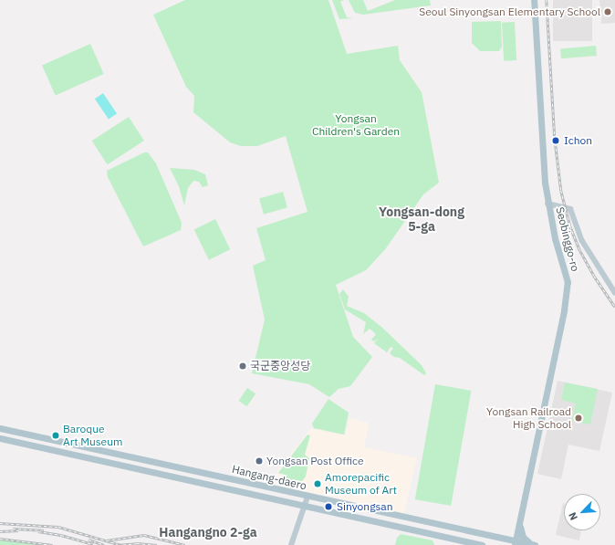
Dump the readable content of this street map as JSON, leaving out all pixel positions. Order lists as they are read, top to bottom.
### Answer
{
  "streets": {
    "main road": ["Seobinggo-ro", "Hangang-daero"]
  },
  "crossings": [
    ["Seobinggo-ro", "Hangang-daero"]
  ],
  "districts": ["Yongsan-dong 5-ga", "Hangangno 2-ga"],
  "parks": ["Yongsan Children's Garden"],
  "places": [
    "Seoul Sinyongsan Elementary School",
    "Ichon",
    "국군중앙성당",
    "Yongsan Railroad High School",
    "Baroque Art Museum",
    "Yongsan Post Office",
    "Amorepacific Museum of Art",
    "Sinyongsan"
  ],
  "north": "bottom left"
}
